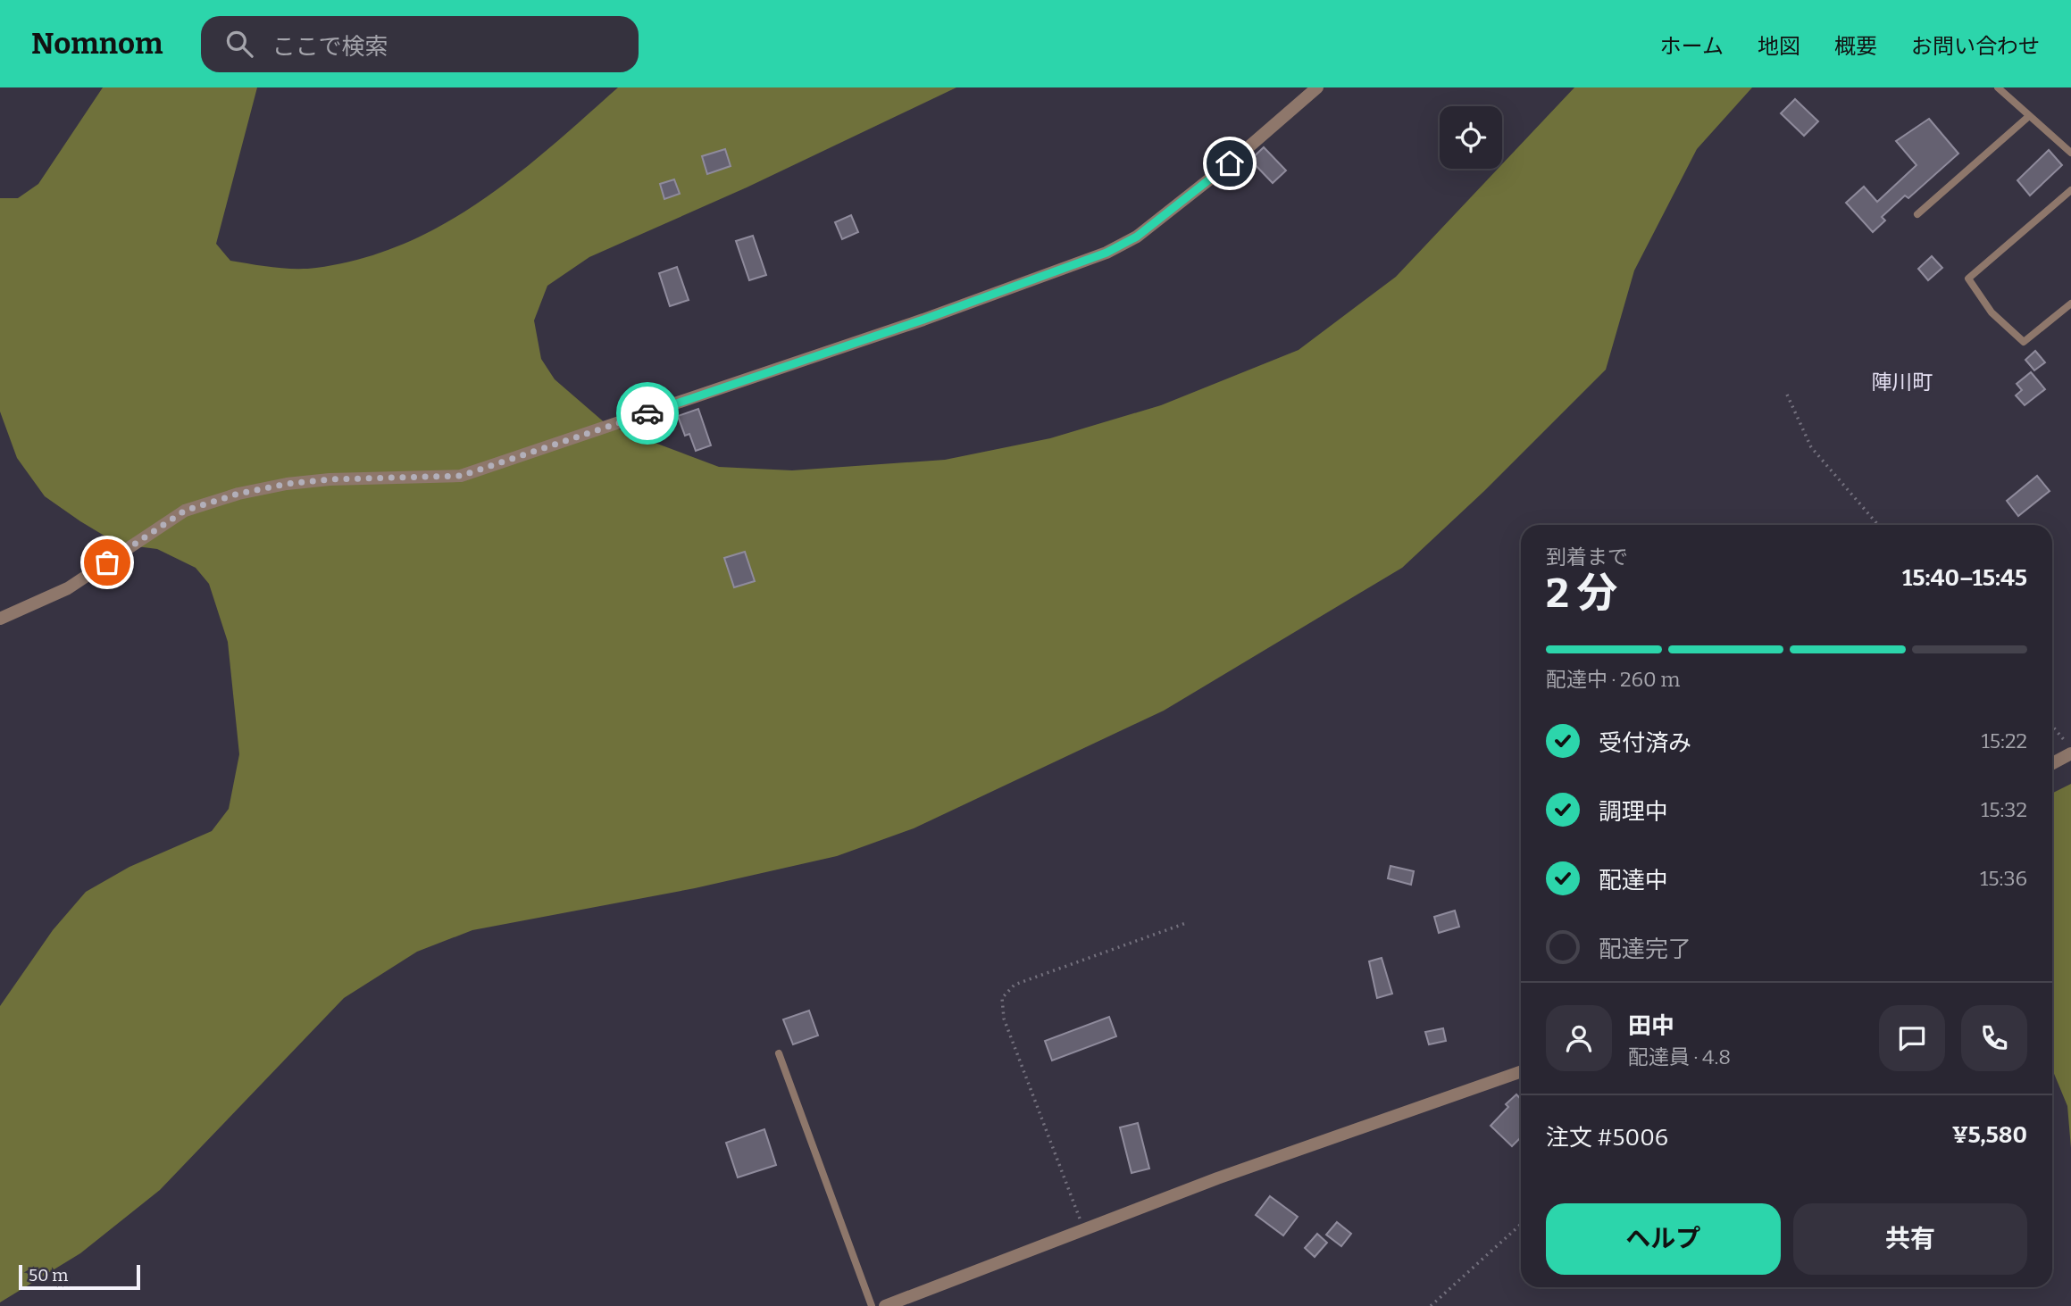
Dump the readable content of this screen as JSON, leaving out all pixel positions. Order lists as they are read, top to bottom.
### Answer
{
  "districts": ["陣川町"],
  "scale_bar": "50 m",
  "page": {
    "header": "Nomnom",
    "search": "ここで検索",
    "nav": [
      "ホーム",
      "地図",
      "概要",
      "お問い合わせ"
    ],
    "heading": ["2 分", "到着まで", "15:40–15:45"],
    "panel": [
      "田中",
      "配達員 · 4.8",
      "注文 #5006",
      "¥5,580"
    ],
    "bar": "配達中 · 260 m",
    "list": [
      ["受付済み", "15:22"],
      ["調理中", "15:32"],
      ["配達中", "15:36"],
      "配達完了"
    ],
    "buttons": ["ヘルプ", "共有"],
    "scale": "50 m"
  }
}
